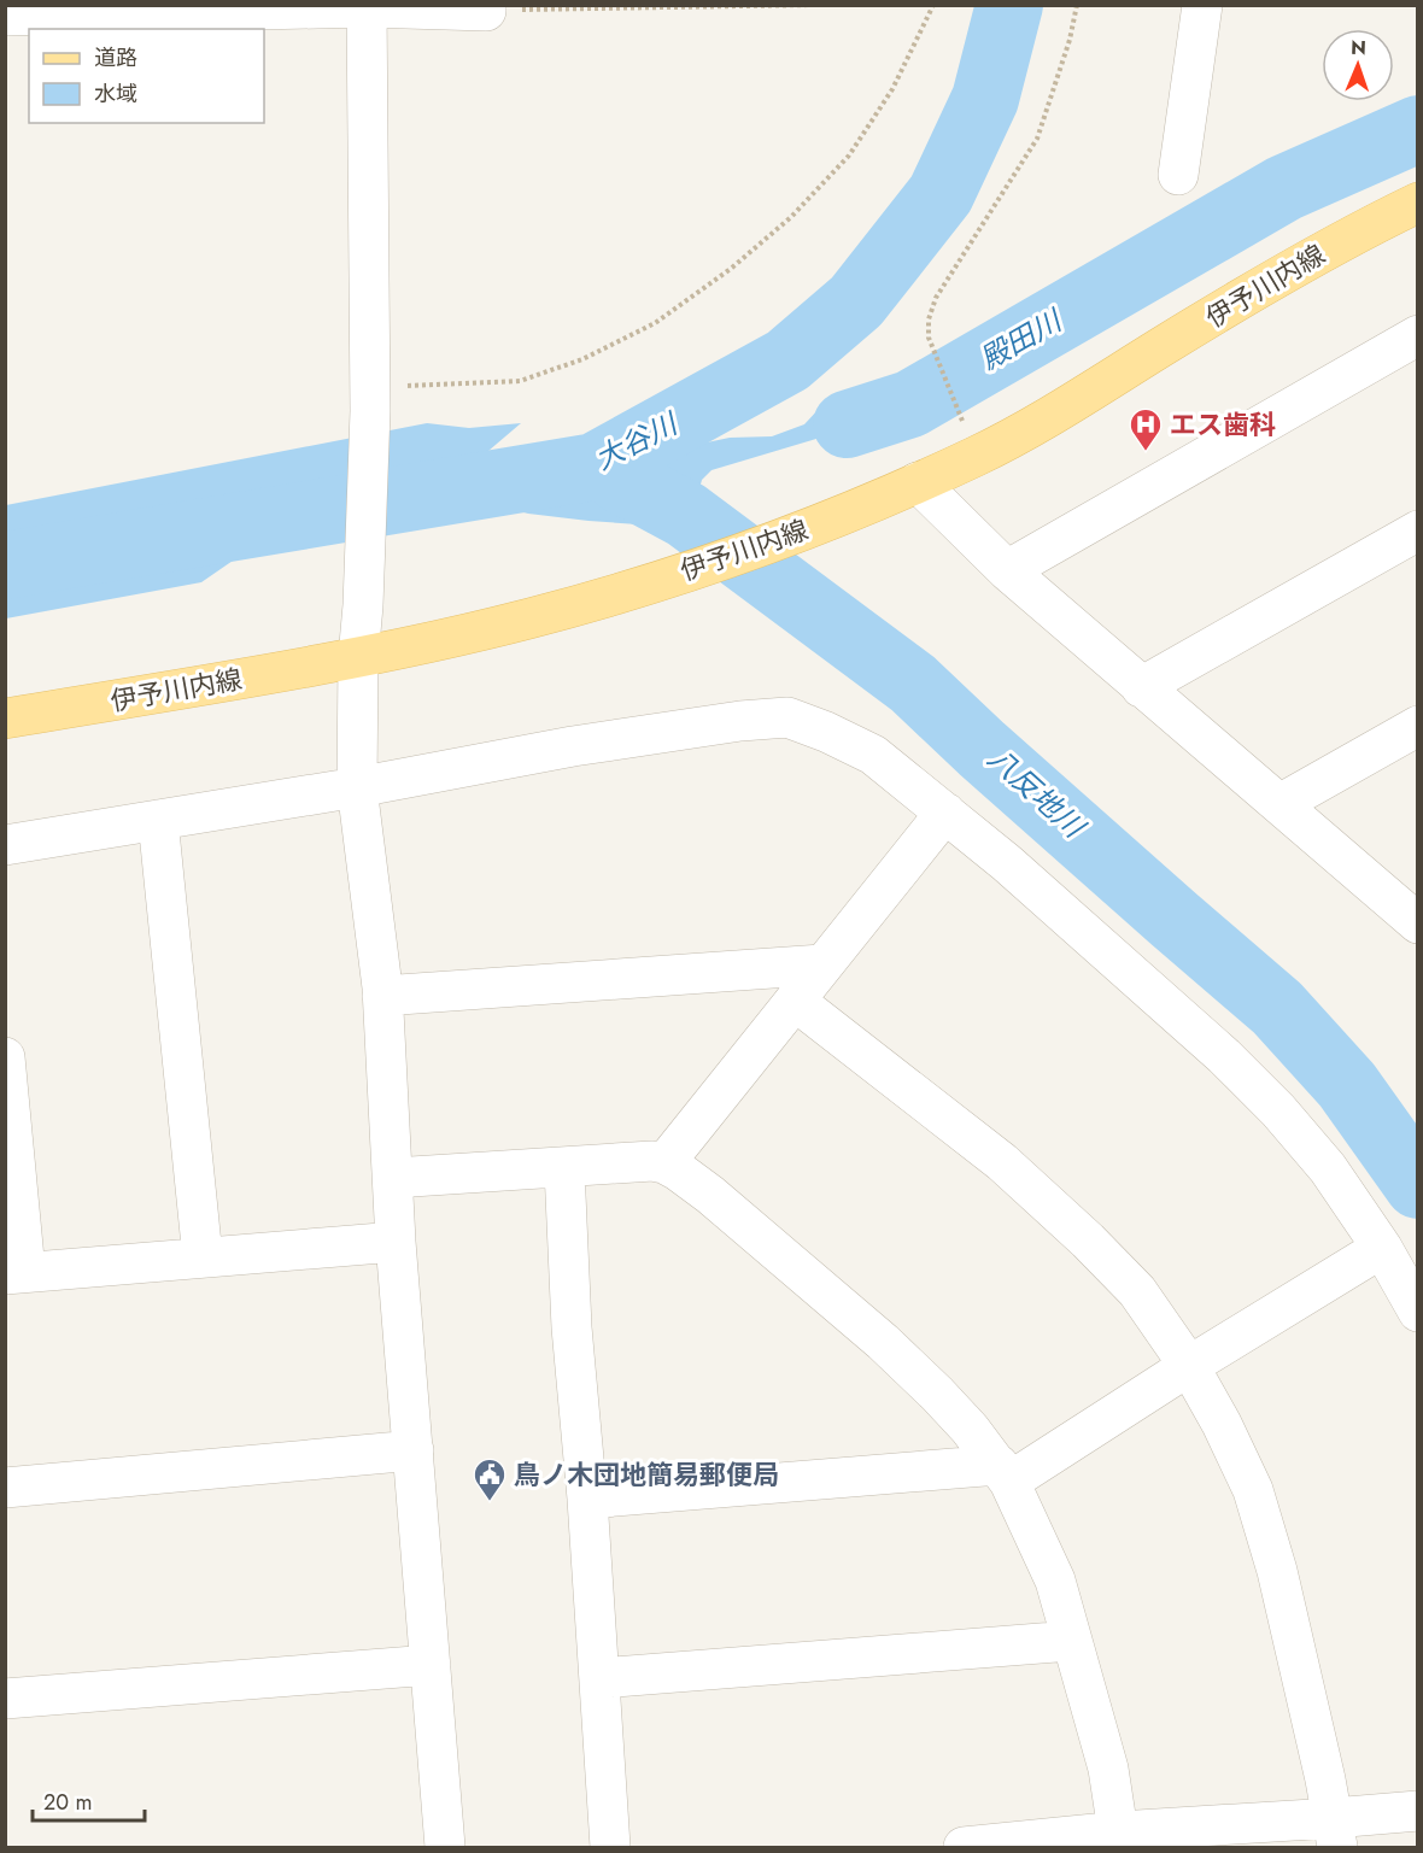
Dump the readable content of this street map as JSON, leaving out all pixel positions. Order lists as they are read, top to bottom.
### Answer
{
  "streets": {
    "main road": ["伊予川内線"]
  },
  "water": ["殿田川", "大谷川", "八反地川"],
  "places": {
    "hospital": ["エス歯科"],
    "public building": ["鳥ノ木団地簡易郵便局"]
  },
  "legend": ["道路", "水域"],
  "scale_bar": "20 m",
  "north": "top"
}
